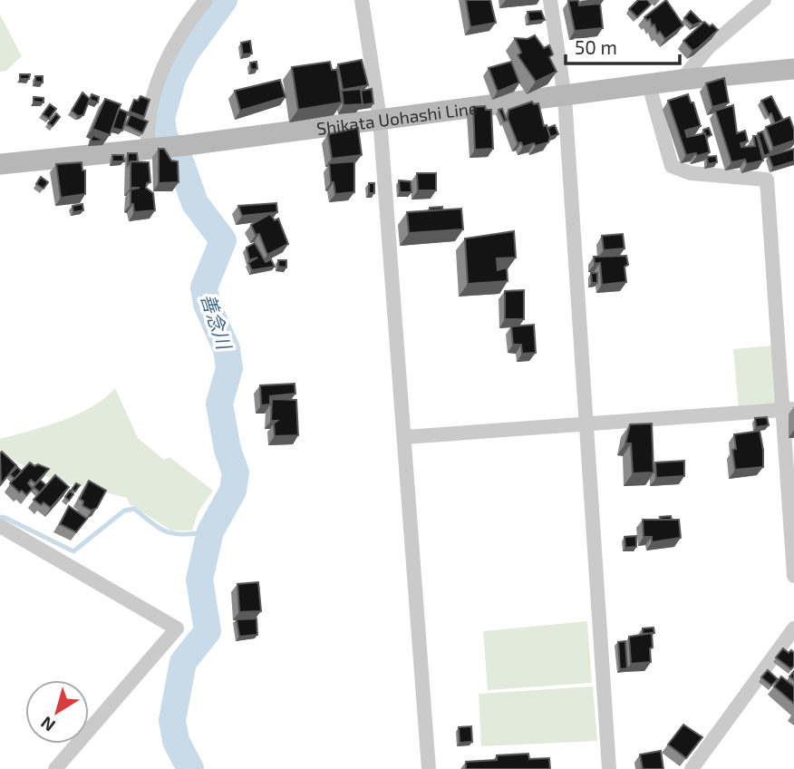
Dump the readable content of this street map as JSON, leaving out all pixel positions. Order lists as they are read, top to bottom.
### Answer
{
  "streets": {
    "main road": ["Shikata Uohashi Line"]
  },
  "water": ["善念川"],
  "scale_bar": "50 m",
  "north": "bottom left"
}
